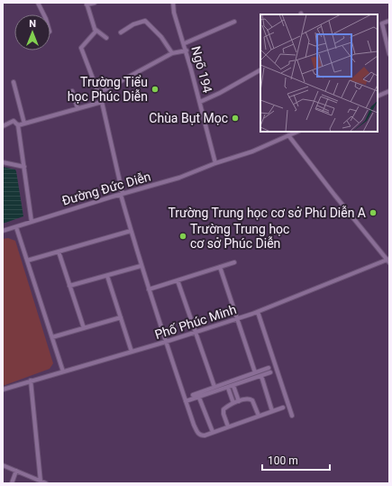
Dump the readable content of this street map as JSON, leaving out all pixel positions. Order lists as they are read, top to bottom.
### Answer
{
  "streets": {
    "street": ["Ngõ 194", "Đường Đức Diễn", "Phố Phúc Minh"]
  },
  "crossings": [
    ["Ngõ 194", "Đường Đức Diễn"]
  ],
  "places": [
    "Trường Tiểu học Phúc Diễn",
    "Chùa Bụt Mọc",
    "Trường Trung học cơ sở Phú Diễn A",
    "Trường Trung học cơ sở Phúc Diễn"
  ],
  "scale_bar": "100 m",
  "north": "top"
}
